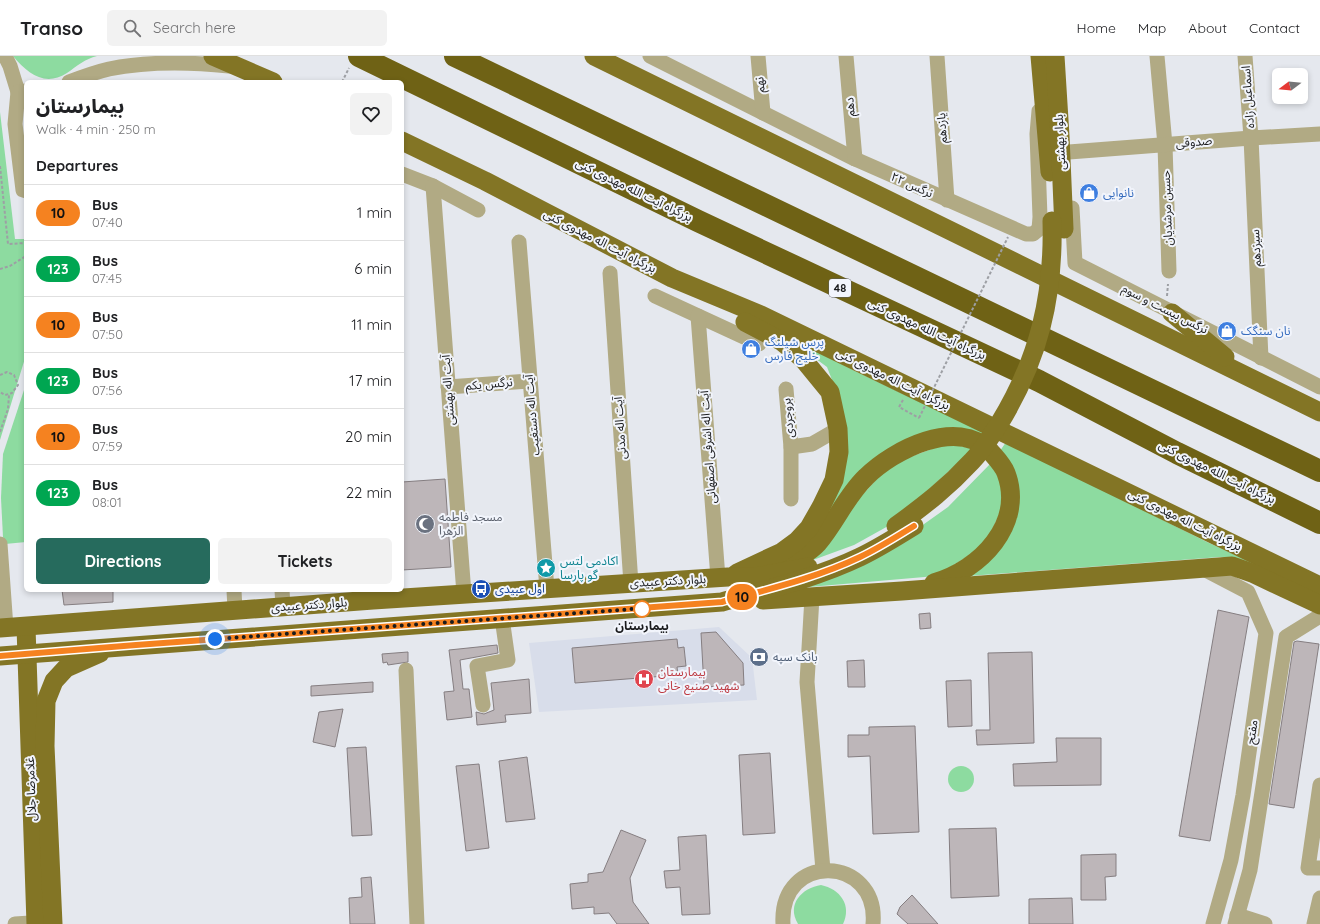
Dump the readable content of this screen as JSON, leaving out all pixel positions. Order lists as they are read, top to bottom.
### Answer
{
  "streets": {
    "highway": ["بزرگراه آیت الله مهدوی کنی", "48"],
    "main road": [
      "بلوار بهشتی",
      "بزرگراه آیت اله مهدوی کنی",
      "بلوار دکتر عبیدی",
      "غلامرضا جلال"
    ],
    "street": [
      "نهم",
      "اسماعیل زاده",
      "دهم",
      "یازدهم",
      "صدوقی",
      "نرگس ۲۲",
      "حسین مرشدیان",
      "سیزدهم",
      "نرگس بیست و سوم",
      "نرگس یکم",
      "آیت اله بهشتی",
      "آیت اله دستغیب",
      "بروجردی",
      "آیت اله مدنی",
      "آیت اله اشرفی اصفهانی",
      "مفتح"
    ]
  },
  "crossings": [
    ["نهم", "نرگس ۲۲"],
    ["اسماعیل زاده", "صدوقی"],
    ["اسماعیل زاده", "سیزدهم"],
    ["دهم", "نرگس ۲۲"],
    ["یازدهم", "نرگس ۲۲"],
    ["بلوار بهشتی", "نرگس ۲۲"],
    ["صدوقی", "حسین مرشدیان"],
    ["صدوقی", "سیزدهم"],
    ["صدوقی", "نرگس بیست و سوم"],
    ["سیزدهم", "نرگس بیست و سوم"],
    ["نرگس یکم", "آیت اله بهشتی"],
    ["نرگس یکم", "آیت اله دستغیب"],
    ["آیت اله بهشتی", "بلوار دکتر عبیدی"],
    ["آیت اله دستغیب", "بلوار دکتر عبیدی"],
    ["آیت اله مدنی", "بلوار دکتر عبیدی"],
    ["آیت اله اشرفی اصفهانی", "بلوار دکتر عبیدی"],
    ["بلوار دکتر عبیدی", "غلامرضا جلال"]
  ],
  "places": {
    "shop": ["نانوایی", "نان سنگک", "پرس شیلنگ خلیج فارس"],
    "mosque": ["مسجد فاطمه الزهرا"],
    "place": ["اکادمی لتس گو پارسا"],
    "bus stop": ["اول عبیدی"],
    "other": ["بیمارستان"],
    "bank": ["بانک سپه"],
    "hospital": ["بیمارستان شهید صنیع خانی"]
  },
  "lines": ["bus line 10"],
  "north": "left",
  "page": {
    "header": "Transo",
    "search": "Search here",
    "nav": [
      "Home",
      "Map",
      "About",
      "Contact"
    ],
    "on_map": "10",
    "heading": [
      ["بیمارستان", "Walk · 4 min · 250 m"],
      "Departures"
    ],
    "list": [
      {
        "mark": "10",
        "name": "Bus",
        "note": "07:40",
        "value": "1 min"
      },
      {
        "mark": "123",
        "name": "Bus",
        "note": "07:45",
        "value": "6 min"
      },
      {
        "mark": "10",
        "name": "Bus",
        "note": "07:50",
        "value": "11 min"
      },
      {
        "mark": "123",
        "name": "Bus",
        "note": "07:56",
        "value": "17 min"
      },
      {
        "mark": "10",
        "name": "Bus",
        "note": "07:59",
        "value": "20 min"
      },
      {
        "mark": "123",
        "name": "Bus",
        "note": "08:01",
        "value": "22 min"
      }
    ],
    "buttons": ["Directions", "Tickets"]
  }
}
